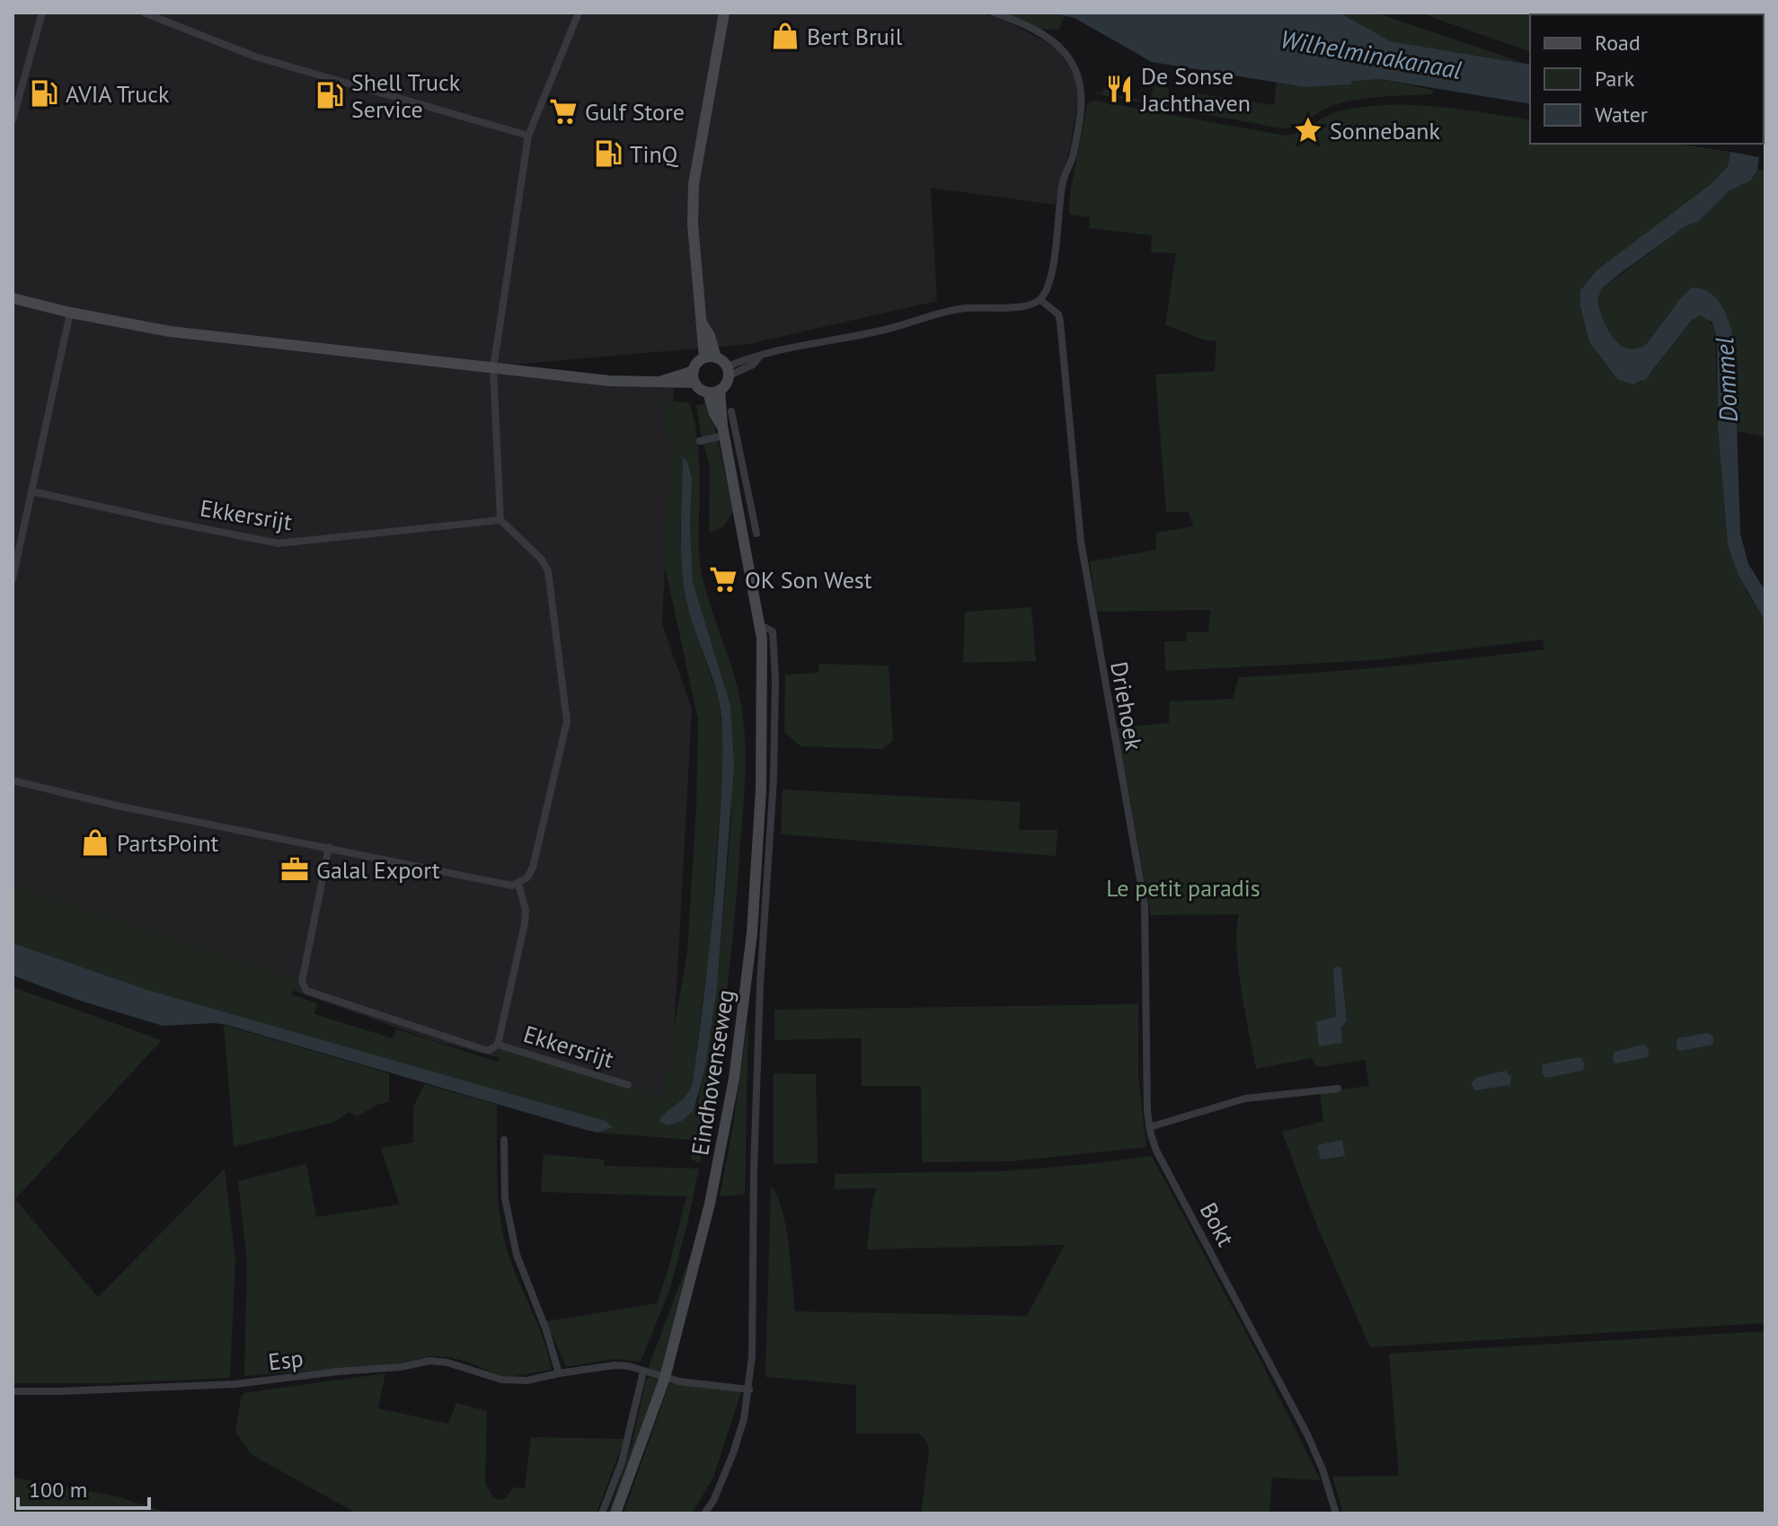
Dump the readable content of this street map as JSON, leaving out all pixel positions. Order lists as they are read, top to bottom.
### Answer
{
  "streets": {
    "main road": ["Eindhovenseweg"],
    "street": [
      "Ekkersrijt",
      "Driehoek",
      "Bokt",
      "Esp"
    ]
  },
  "crossings": [
    ["Driehoek", "Bokt"],
    ["Eindhovenseweg", "Esp"]
  ],
  "water": ["Wilhelminakanaal", "Dommel"],
  "parks": ["Le petit paradis"],
  "places": {
    "shop": ["Bert Bruil", "PartsPoint"],
    "restaurant": ["De Sonse Jachthaven"],
    "fuel station": ["AVIA Truck", "Shell Truck Service", "TinQ"],
    "supermarket": ["Gulf Store", "OK Son West"],
    "place": ["Sonnebank"],
    "office": ["Galal Export"]
  },
  "legend": ["Road", "Park", "Water"],
  "scale_bar": "100 m"
}
